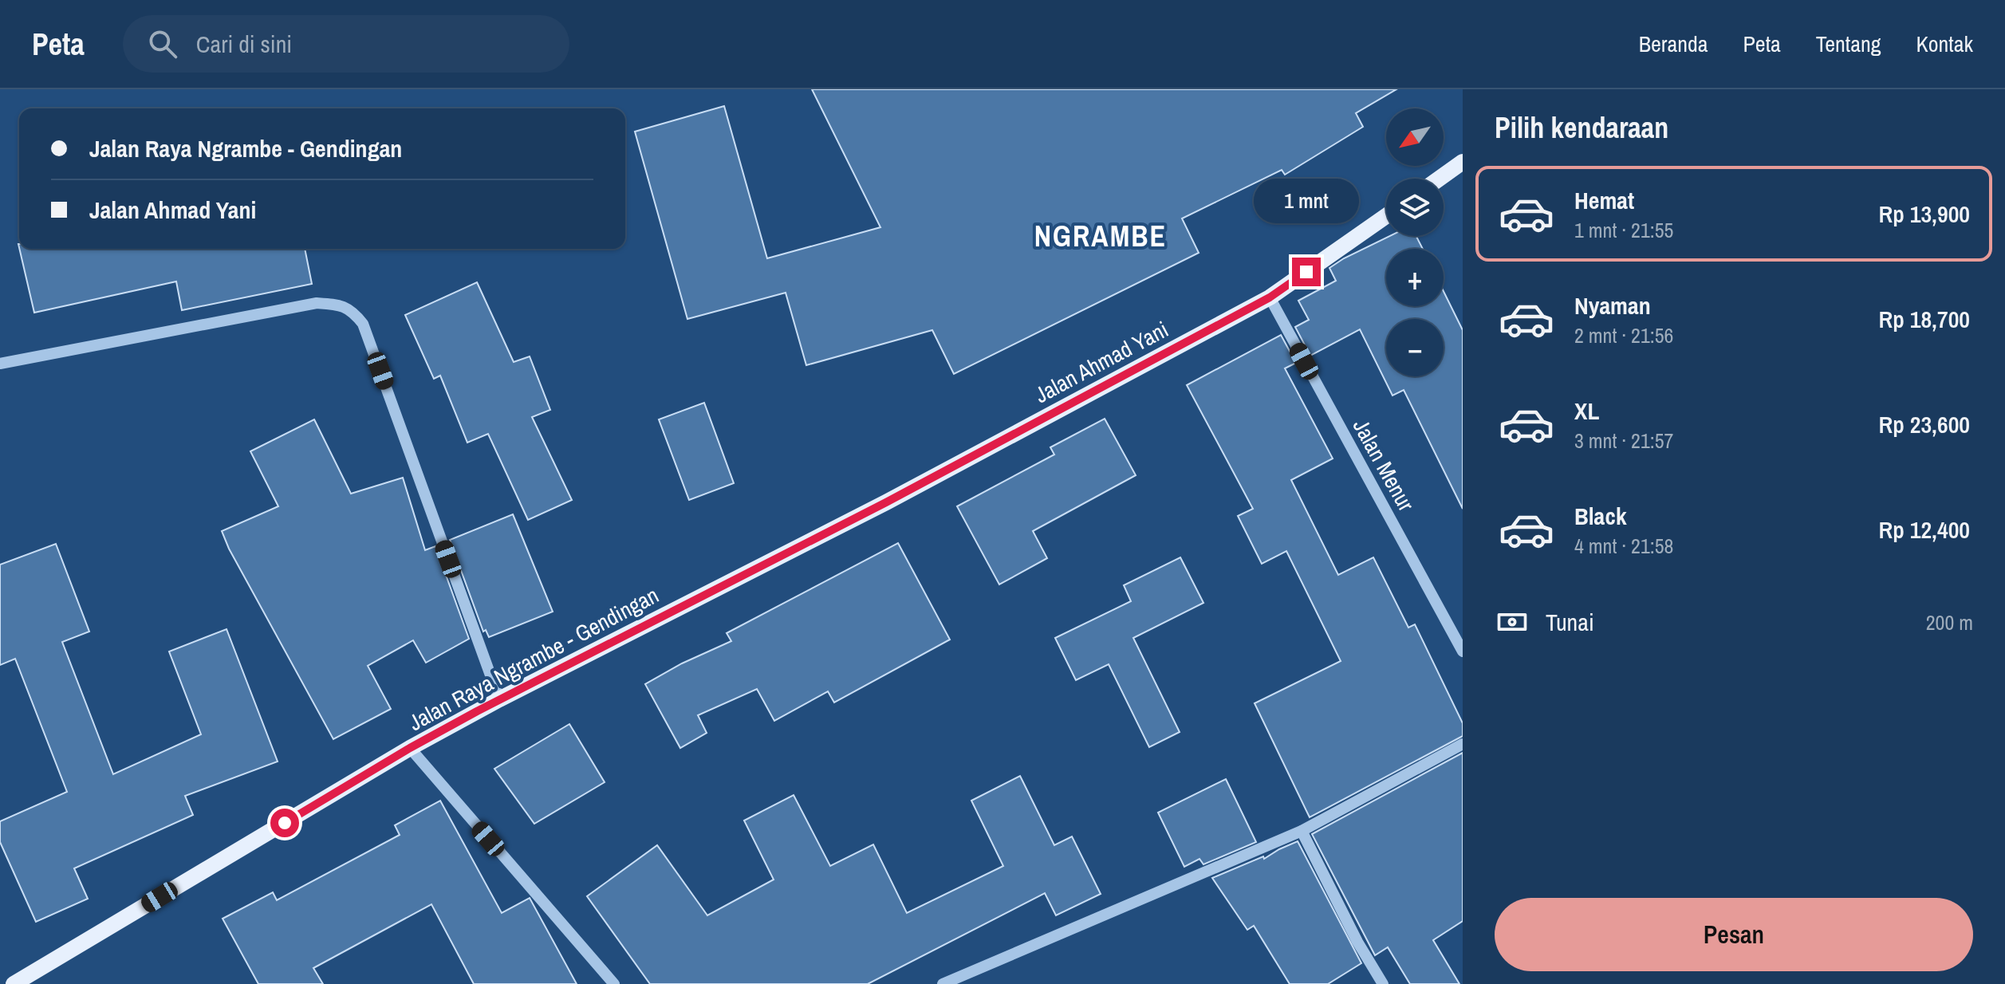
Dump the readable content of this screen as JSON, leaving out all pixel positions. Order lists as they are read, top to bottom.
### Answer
{
  "streets": {
    "main road": ["Jalan Ahmad Yani", "Jalan Raya Ngrambe - Gendingan"],
    "street": ["Jalan Menur"]
  },
  "crossings": [
    ["Jalan Ahmad Yani", "Jalan Menur"],
    ["Jalan Ahmad Yani", "Jalan Raya Ngrambe - Gendingan"]
  ],
  "districts": ["NGRAMBE"],
  "north": "bottom left",
  "page": {
    "header": "Peta",
    "search": "Cari di sini",
    "nav": [
      "Beranda",
      "Peta",
      "Tentang",
      "Kontak"
    ],
    "heading": "Pilih kendaraan",
    "map_buttons": ["+", "−"],
    "banner": ["Jalan Raya Ngrambe - Gendingan", "Jalan Ahmad Yani"],
    "list": [
      {
        "name": "Hemat",
        "note": "1 mnt · 21:55",
        "value": "Rp 13,900"
      },
      {
        "name": "Nyaman",
        "note": "2 mnt · 21:56",
        "value": "Rp 18,700"
      },
      {
        "name": "XL",
        "note": "3 mnt · 21:57",
        "value": "Rp 23,600"
      },
      {
        "name": "Black",
        "note": "4 mnt · 21:58",
        "value": "Rp 12,400"
      }
    ],
    "bubble": "1 mnt",
    "pay": ["Tunai", "200 m"],
    "buttons": "Pesan"
  }
}
